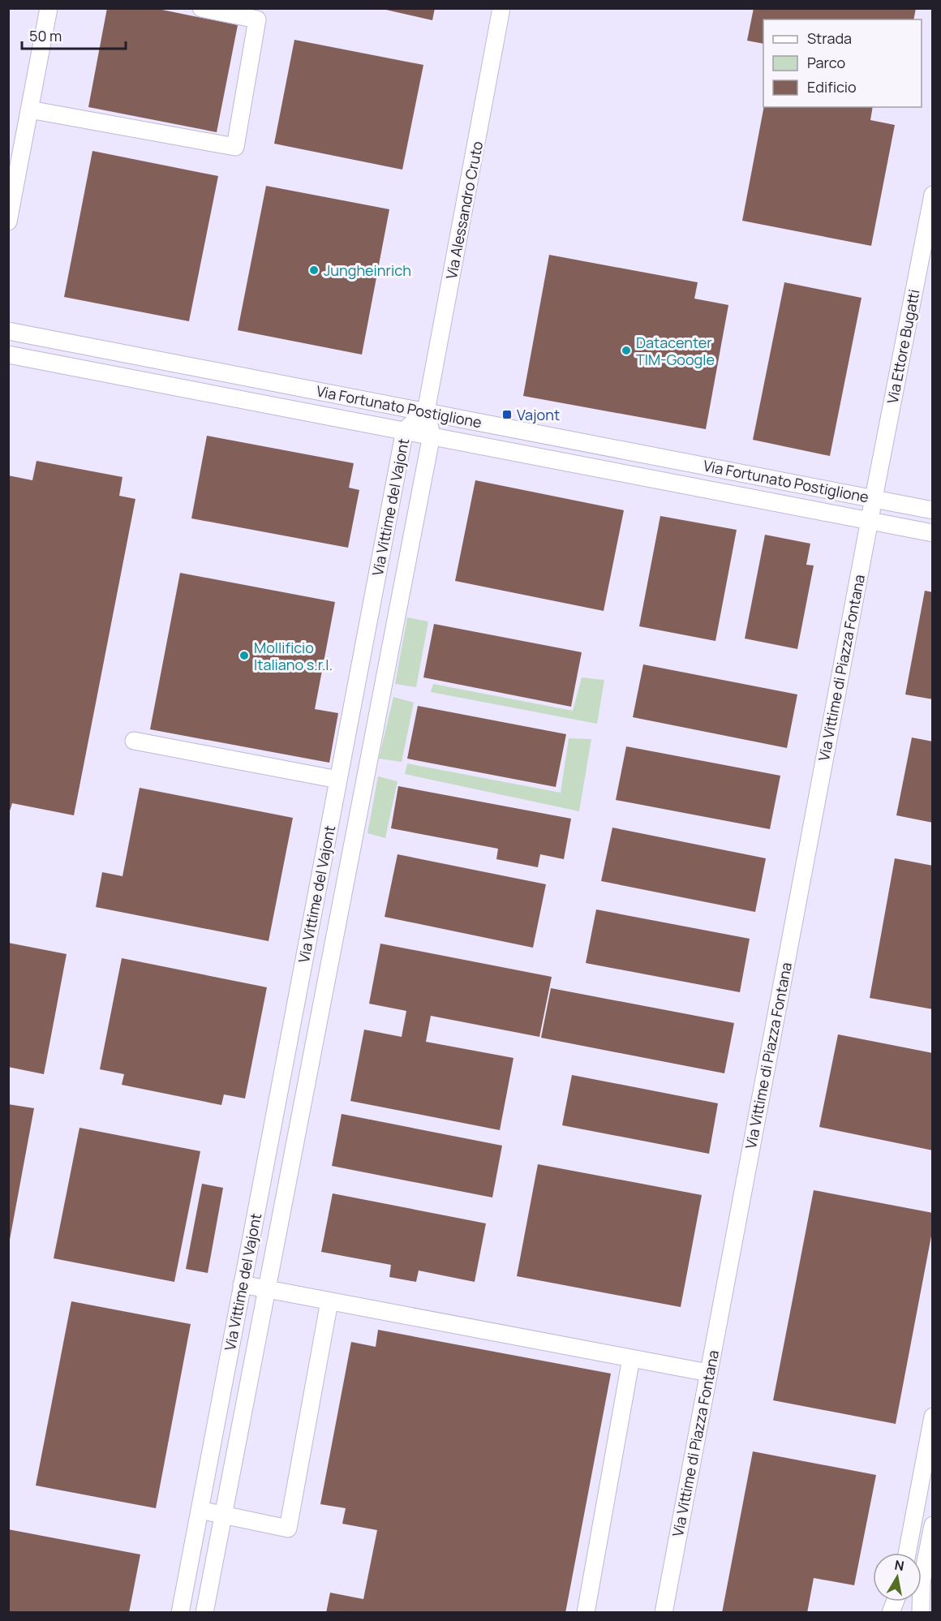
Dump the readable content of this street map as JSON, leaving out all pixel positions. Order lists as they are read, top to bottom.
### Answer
{
  "streets": {
    "street": [
      "Via Alessandro Cruto",
      "Via Ettore Bugatti",
      "Via Fortunato Postiglione",
      "Via Vittime del Vajont",
      "Via Vittime di Piazza Fontana"
    ]
  },
  "crossings": [
    ["Via Alessandro Cruto", "Via Fortunato Postiglione"],
    ["Via Alessandro Cruto", "Via Vittime del Vajont"],
    ["Via Ettore Bugatti", "Via Fortunato Postiglione"],
    ["Via Ettore Bugatti", "Via Vittime di Piazza Fontana"],
    ["Via Fortunato Postiglione", "Via Vittime del Vajont"],
    ["Via Fortunato Postiglione", "Via Vittime di Piazza Fontana"]
  ],
  "places": {
    "other": ["Jungheinrich", "Datacenter TIM-Google", "Mollificio Italiano s.r.l."],
    "transit": ["Vajont"]
  },
  "legend": ["Strada", "Parco", "Edificio"],
  "scale_bar": "50 m",
  "north": "top"
}
